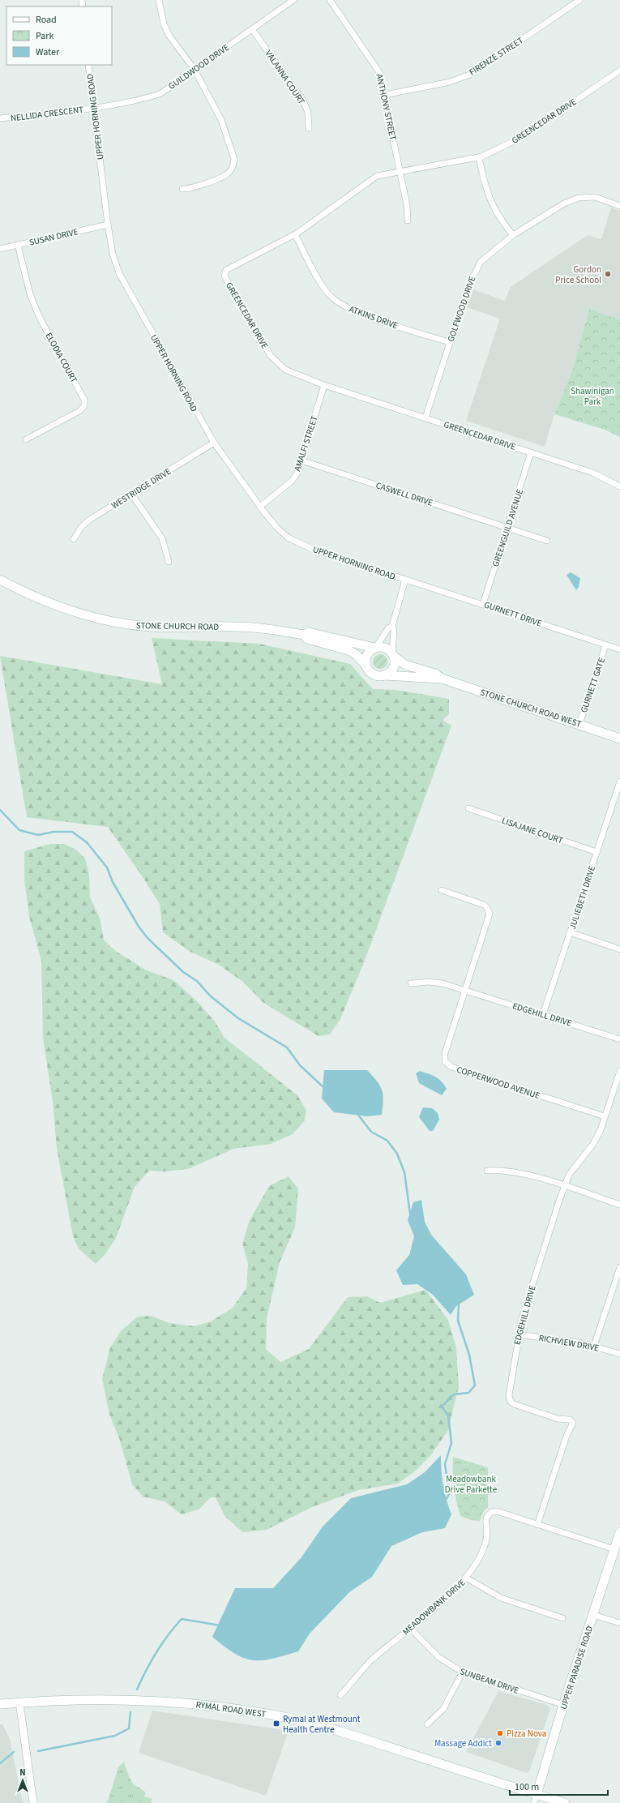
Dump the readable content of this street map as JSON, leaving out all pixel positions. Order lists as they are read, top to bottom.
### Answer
{
  "streets": {
    "main road": [
      "STONE CHURCH ROAD",
      "STONE CHURCH ROAD WEST",
      "UPPER PARADISE ROAD",
      "RYMAL ROAD WEST"
    ],
    "street": [
      "FIRENZE STREET",
      "GUILDWOOD DRIVE",
      "VALANNA COURT",
      "ANTHONY STREET",
      "NELLIDA CRESCENT",
      "UPPER HORNING ROAD",
      "GREENCEDAR DRIVE",
      "SUSAN DRIVE",
      "GOLFWOOD DRIVE",
      "ATKINS DRIVE",
      "ELODIA COURT",
      "AMALFI STREET",
      "WESTRIDGE DRIVE",
      "CASWELL DRIVE",
      "GREENGUILD AVENUE",
      "GURNETT DRIVE",
      "GURNETT GATE",
      "LISAJANE COURT",
      "JULIEBETH DRIVE",
      "EDGEHILL DRIVE",
      "COPPERWOOD AVENUE",
      "RICHVIEW DRIVE",
      "MEADOWBANK DRIVE",
      "SUNBEAM DRIVE"
    ]
  },
  "crossings": [
    ["FIRENZE STREET", "ANTHONY STREET"],
    ["GUILDWOOD DRIVE", "VALANNA COURT"],
    ["GUILDWOOD DRIVE", "NELLIDA CRESCENT"],
    ["GUILDWOOD DRIVE", "UPPER HORNING ROAD"],
    ["ANTHONY STREET", "GREENCEDAR DRIVE"],
    ["NELLIDA CRESCENT", "UPPER HORNING ROAD"],
    ["UPPER HORNING ROAD", "SUSAN DRIVE"],
    ["UPPER HORNING ROAD", "AMALFI STREET"],
    ["UPPER HORNING ROAD", "WESTRIDGE DRIVE"],
    ["UPPER HORNING ROAD", "GURNETT DRIVE"],
    ["GREENCEDAR DRIVE", "GOLFWOOD DRIVE"],
    ["GREENCEDAR DRIVE", "ATKINS DRIVE"],
    ["GREENCEDAR DRIVE", "AMALFI STREET"],
    ["GREENCEDAR DRIVE", "GREENGUILD AVENUE"],
    ["SUSAN DRIVE", "ELODIA COURT"],
    ["GOLFWOOD DRIVE", "ATKINS DRIVE"],
    ["AMALFI STREET", "CASWELL DRIVE"],
    ["CASWELL DRIVE", "GREENGUILD AVENUE"],
    ["GREENGUILD AVENUE", "GURNETT DRIVE"],
    ["GURNETT DRIVE", "GURNETT GATE"],
    ["GURNETT GATE", "STONE CHURCH ROAD WEST"],
    ["LISAJANE COURT", "JULIEBETH DRIVE"],
    ["JULIEBETH DRIVE", "EDGEHILL DRIVE"],
    ["EDGEHILL DRIVE", "COPPERWOOD AVENUE"],
    ["EDGEHILL DRIVE", "RICHVIEW DRIVE"],
    ["EDGEHILL DRIVE", "MEADOWBANK DRIVE"],
    ["MEADOWBANK DRIVE", "UPPER PARADISE ROAD"],
    ["MEADOWBANK DRIVE", "SUNBEAM DRIVE"],
    ["UPPER PARADISE ROAD", "SUNBEAM DRIVE"],
    ["UPPER PARADISE ROAD", "RYMAL ROAD WEST"]
  ],
  "parks": ["Shawinigan Park", "Meadowbank Drive Parkette"],
  "places": {
    "other": ["Gordon Price School", "Pizza Nova", "Massage Addict"],
    "transit": ["Rymal at Westmount Health Centre"]
  },
  "legend": ["Road", "Park", "Water"],
  "scale_bar": "100 m",
  "north": "top"
}
